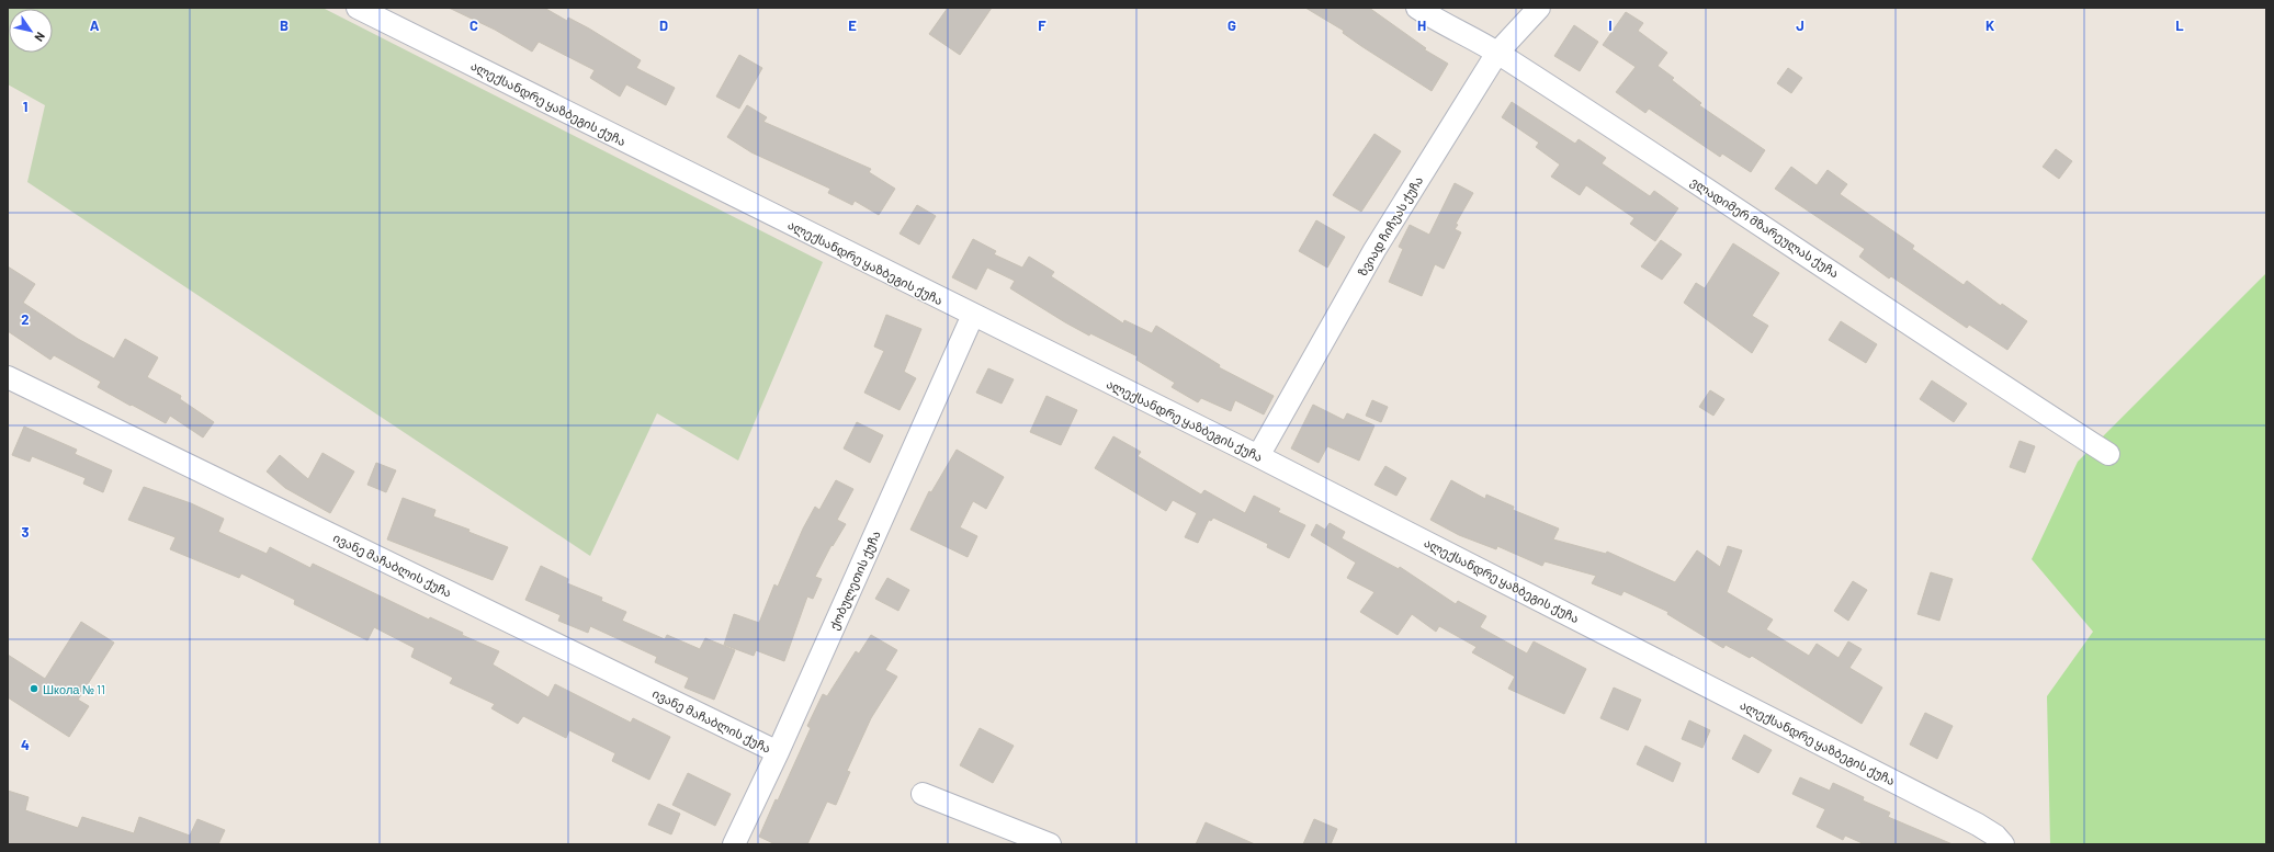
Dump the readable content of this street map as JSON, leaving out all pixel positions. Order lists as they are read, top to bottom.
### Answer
{
  "streets": {
    "street": [
      "ალექსანდრე ყაზბეგის ქუჩა",
      "ზვიად ჩიჩუას ქუჩა",
      "ვლადიმერ მზარეულას ქუჩა",
      "ივანე მაჩაბლის ქუჩა",
      "ქობულეთის ქუჩა"
    ]
  },
  "crossings": [
    ["ალექსანდრე ყაზბეგის ქუჩა", "ზვიად ჩიჩუას ქუჩა"],
    ["ალექსანდრე ყაზბეგის ქუჩა", "ქობულეთის ქუჩა"],
    ["ზვიად ჩიჩუას ქუჩა", "ვლადიმერ მზარეულას ქუჩა"],
    ["ივანე მაჩაბლის ქუჩა", "ქობულეთის ქუჩა"]
  ],
  "places": ["Школа № 11"],
  "north": "bottom right",
  "grid": {
    "columns": [
      "A",
      "B",
      "C",
      "D",
      "E",
      "F",
      "G",
      "H",
      "I",
      "J",
      "K",
      "L"
    ],
    "rows": [
      "1",
      "2",
      "3",
      "4"
    ]
  }
}
